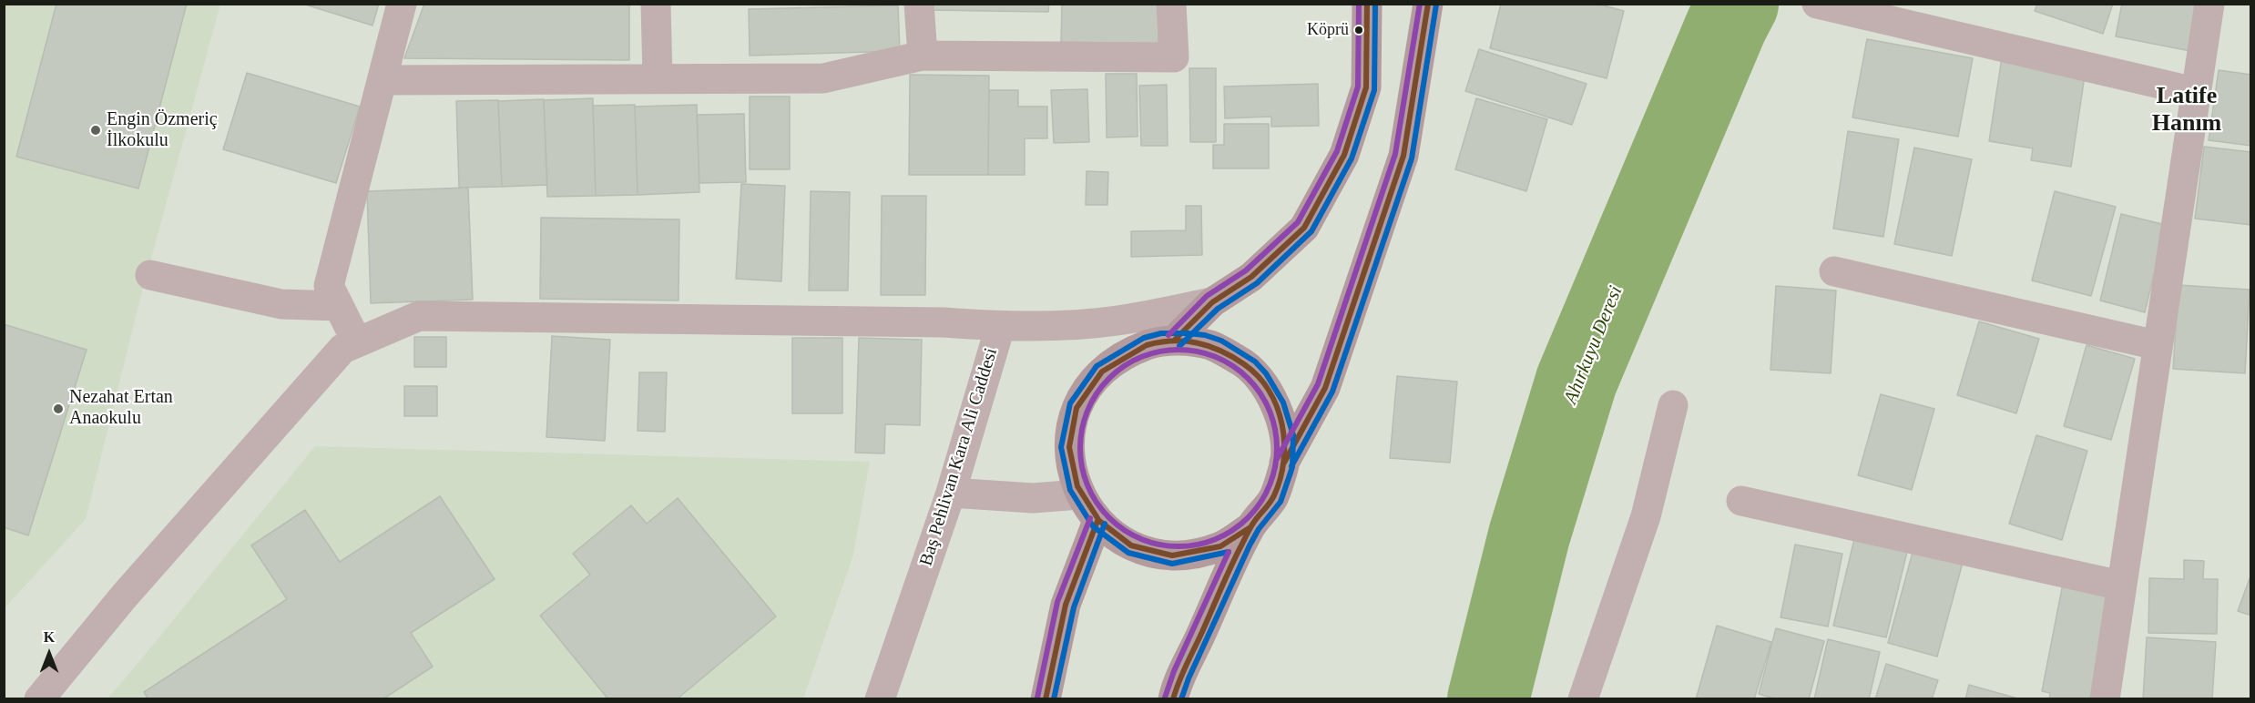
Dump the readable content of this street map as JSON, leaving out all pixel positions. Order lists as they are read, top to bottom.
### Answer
{
  "streets": {
    "street": ["Baş Pehlivan Kara Ali Caddesi"]
  },
  "districts": ["Latife Hanım"],
  "water": ["Ahırkuyu Deresi"],
  "places": ["Köprü", "Engin Özmeriç İlkokulu", "Nezahat Ertan Anaokulu"],
  "north": "top"
}
